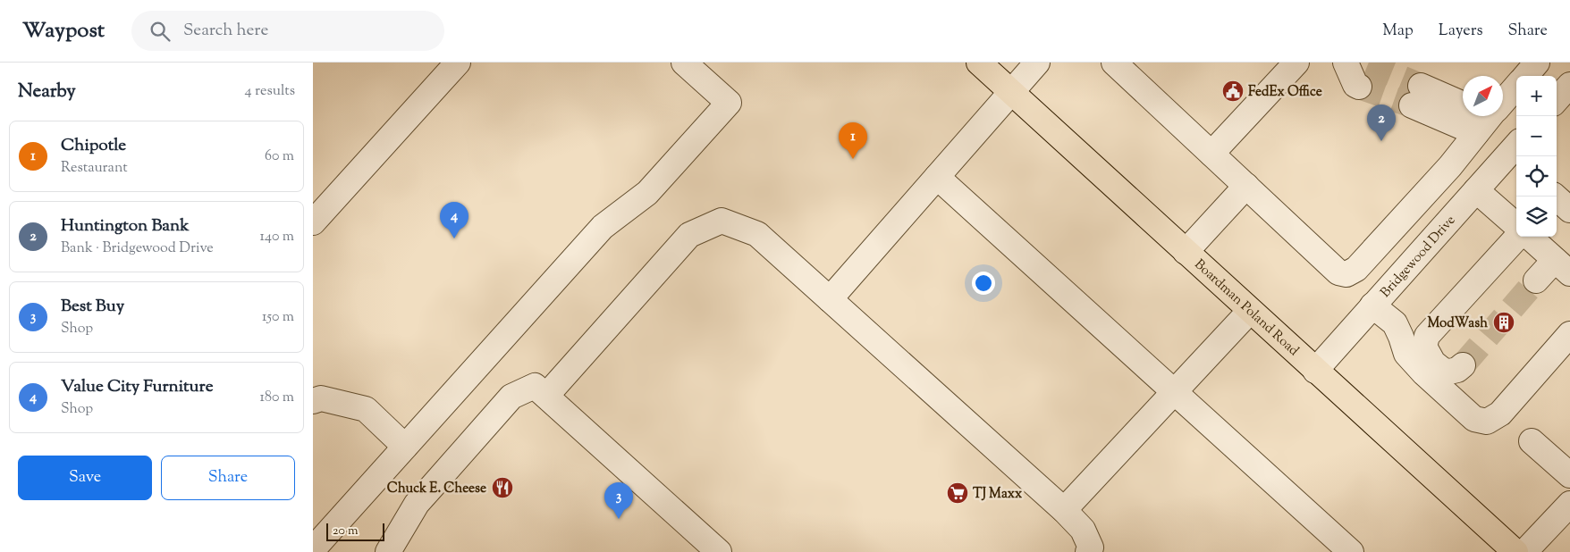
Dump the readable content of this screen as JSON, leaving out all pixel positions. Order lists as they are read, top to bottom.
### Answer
{
  "streets": {
    "main road": ["Boardman Poland Road"],
    "street": ["Bridgewood Drive"]
  },
  "crossings": [
    ["Bridgewood Drive", "Boardman Poland Road"]
  ],
  "places": {
    "public building": ["FedEx Office"],
    "building": ["ModWash"],
    "restaurant": ["Chuck E. Cheese"],
    "supermarket": ["TJ Maxx"]
  },
  "scale_bar": "20 m",
  "north": "top right",
  "page": {
    "header": "Waypost",
    "search": "Search here",
    "nav": ["Map", "Layers", "Share"],
    "heading": ["Nearby", "4 results"],
    "map_buttons": ["+", "−"],
    "pins": [
      "2",
      "1",
      "4",
      "3"
    ],
    "list": [
      {
        "mark": "1",
        "name": "Chipotle",
        "note": "Restaurant",
        "value": "60 m"
      },
      {
        "mark": "2",
        "name": "Huntington Bank",
        "note": "Bank · Bridgewood Drive",
        "value": "140 m"
      },
      {
        "mark": "3",
        "name": "Best Buy",
        "note": "Shop",
        "value": "150 m"
      },
      {
        "mark": "4",
        "name": "Value City Furniture",
        "note": "Shop",
        "value": "180 m"
      }
    ],
    "buttons": ["Save", "Share"],
    "scale": "20 m"
  }
}
